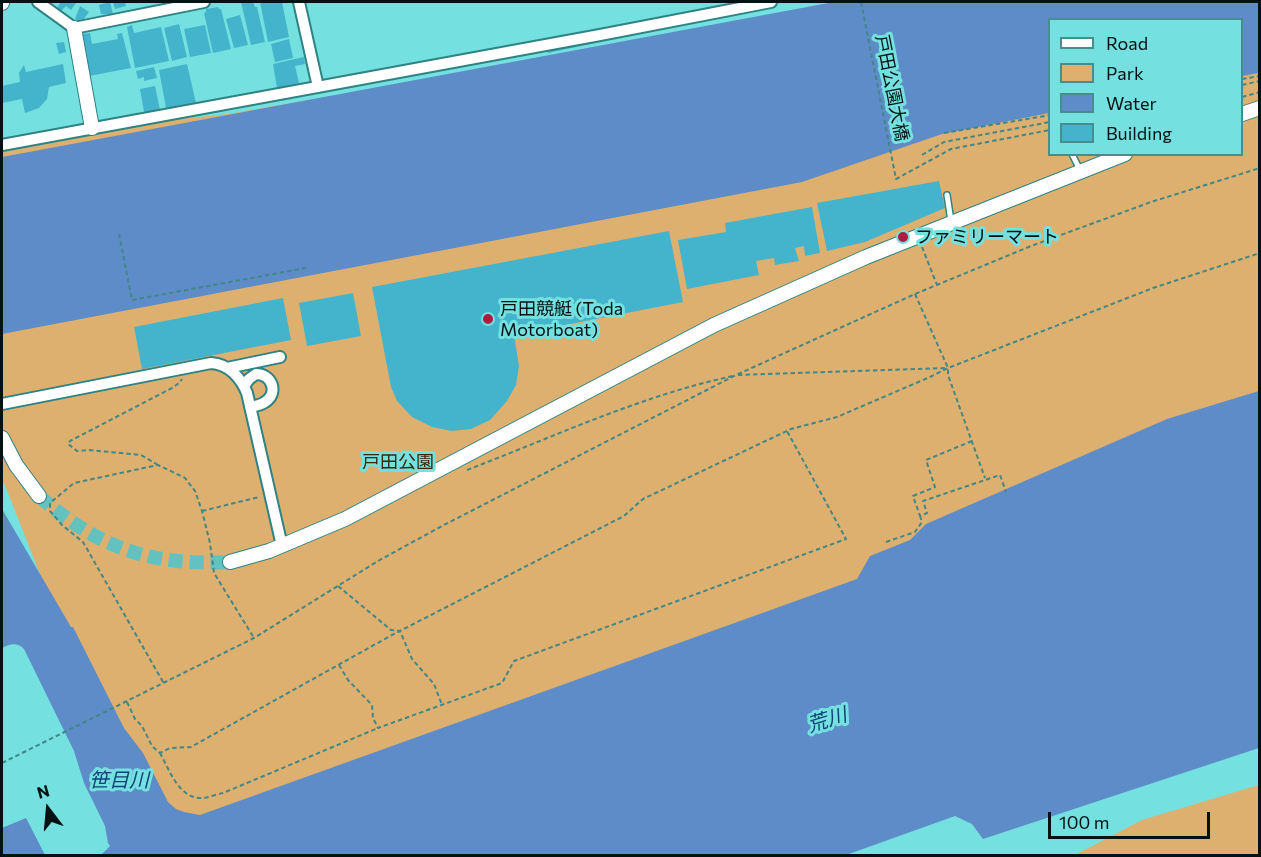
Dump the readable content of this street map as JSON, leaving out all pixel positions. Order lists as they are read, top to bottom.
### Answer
{
  "streets": {
    "path": ["戸田公園大橋"]
  },
  "water": ["荒川", "笹目川"],
  "parks": ["戸田公園"],
  "places": ["ファミリーマート", "戸田競艇 (Toda Motorboat)"],
  "legend": [
    "Road",
    "Park",
    "Water",
    "Building"
  ],
  "scale_bar": "100 m",
  "north": "top"
}
